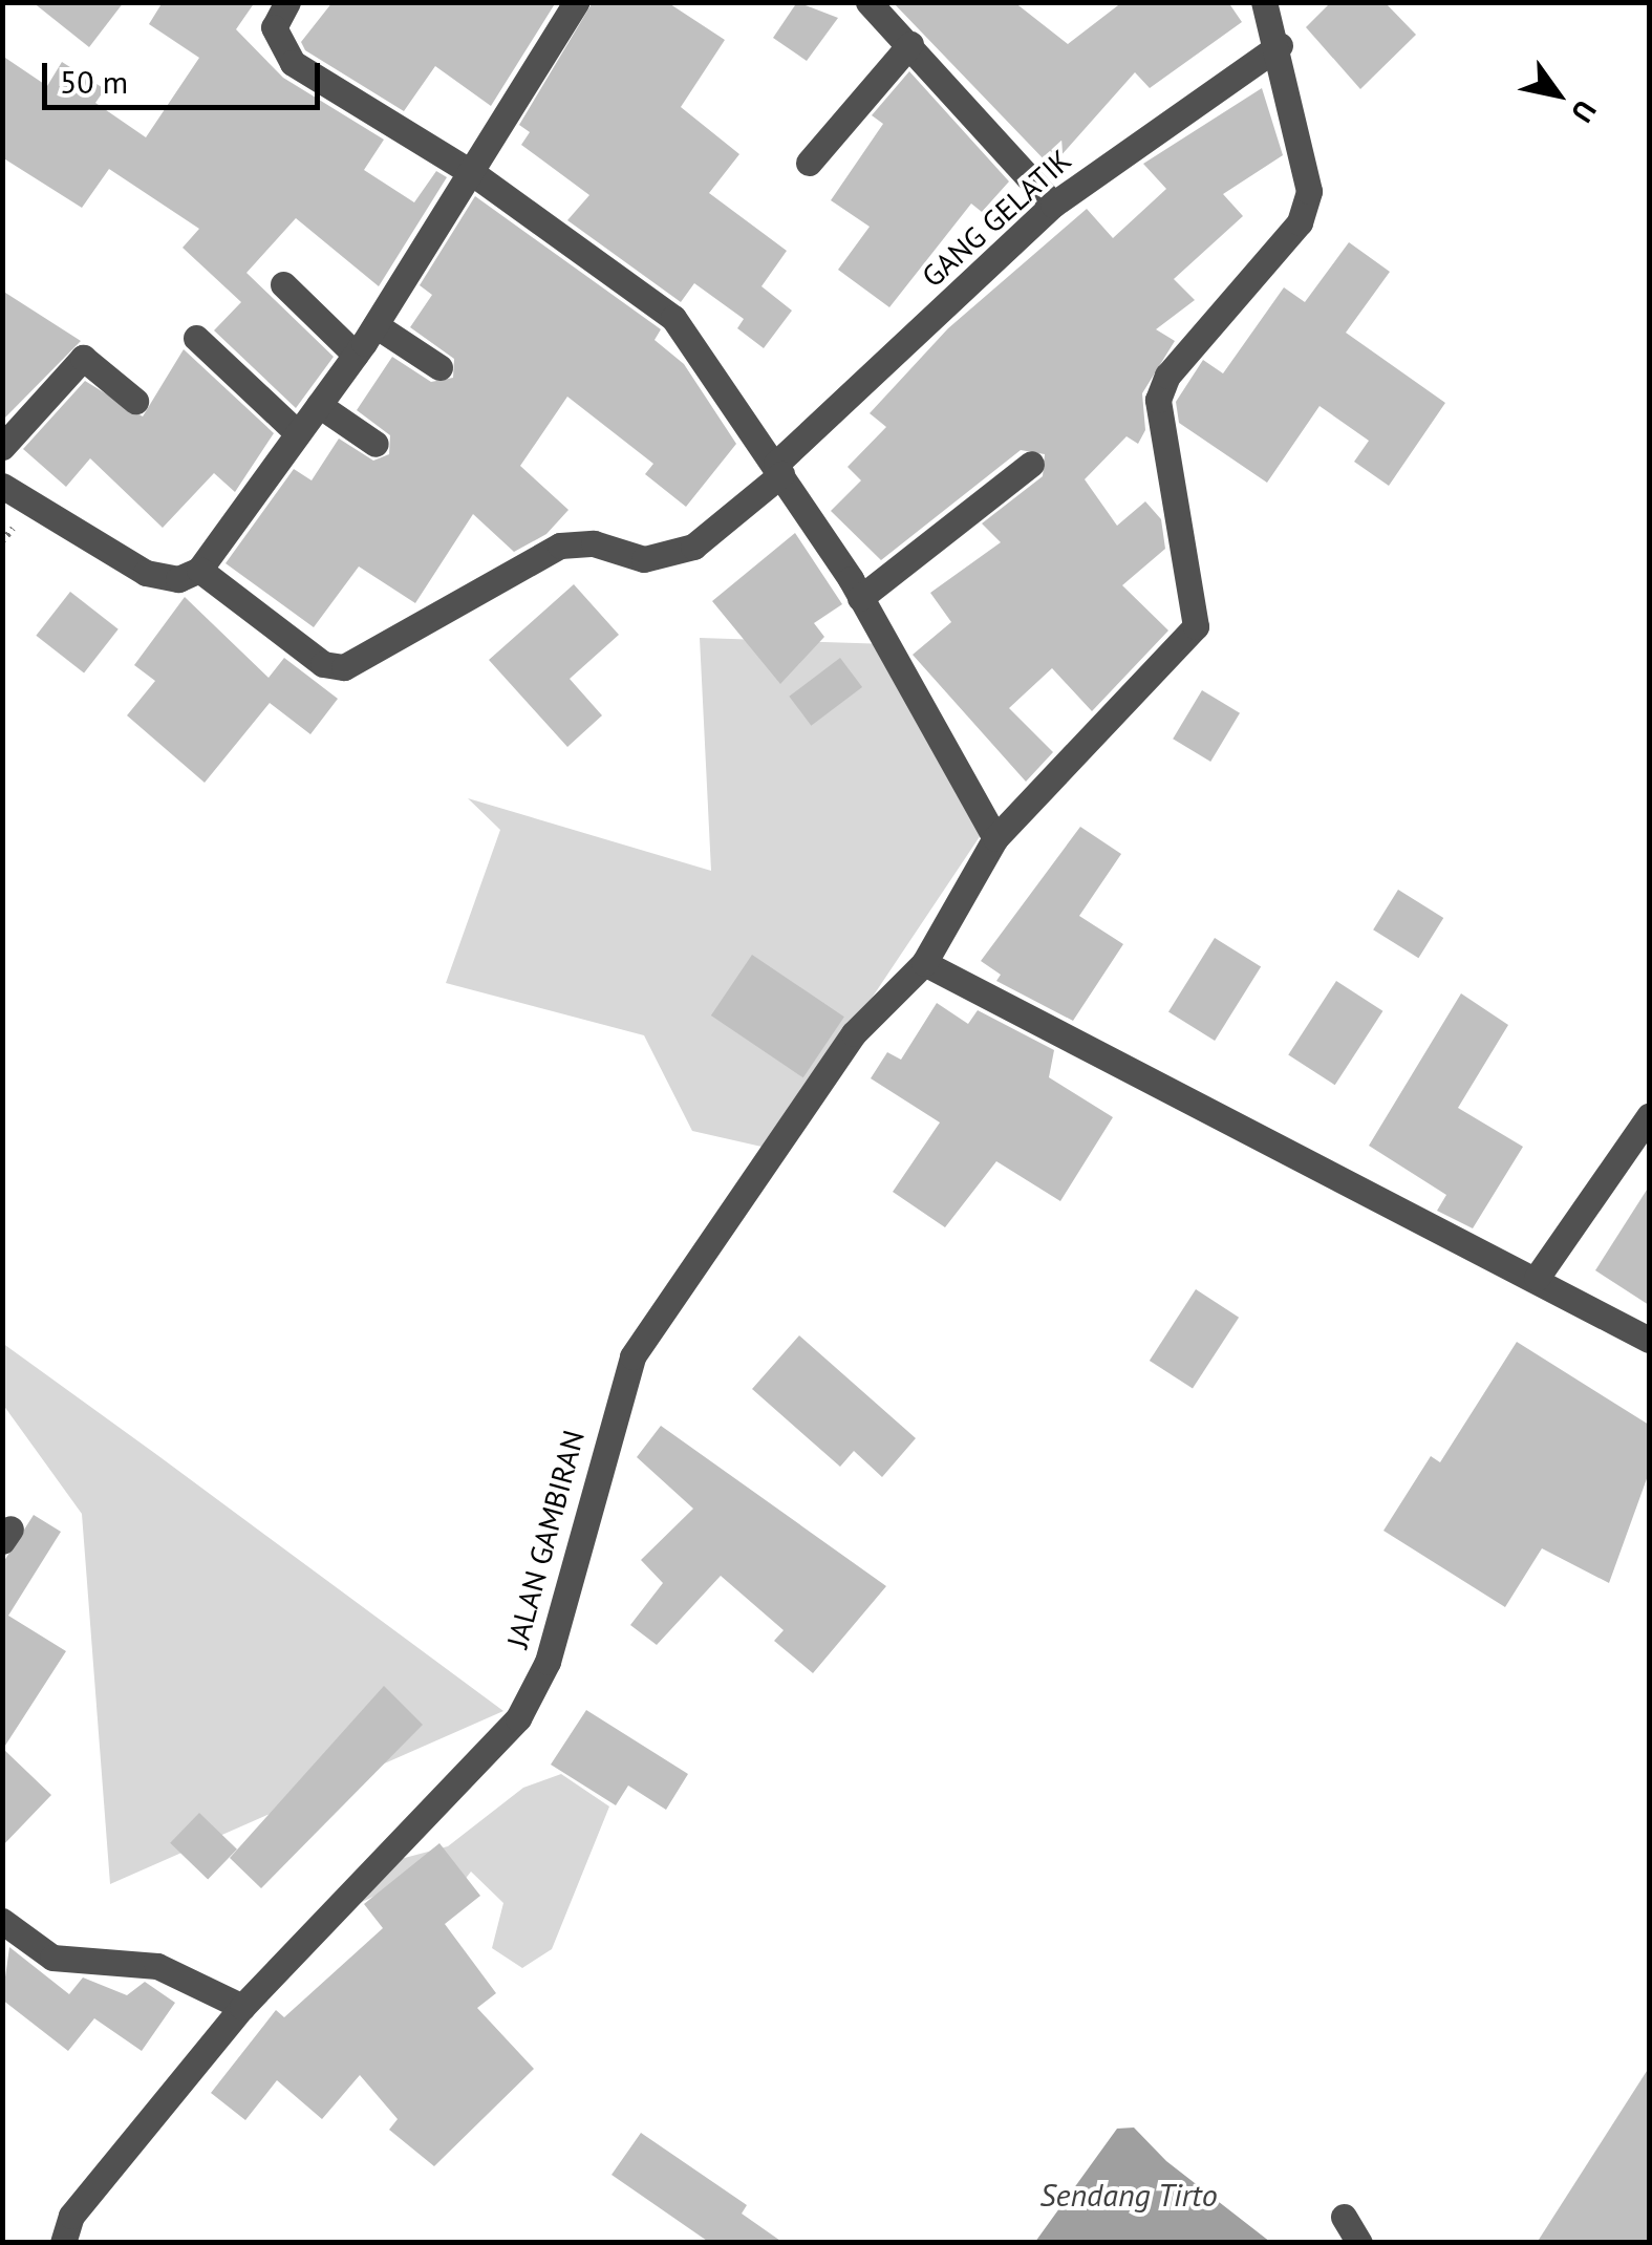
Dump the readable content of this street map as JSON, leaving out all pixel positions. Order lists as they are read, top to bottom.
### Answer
{
  "streets": {
    "street": ["GANG GELATIK", "JALAN GAMBIRAN"]
  },
  "crossings": [
    ["GANG GELATIK", "JALAN GAMBIRAN"]
  ],
  "water": ["Sendang Tirto"],
  "scale_bar": "50 m",
  "north": "bottom right"
}
